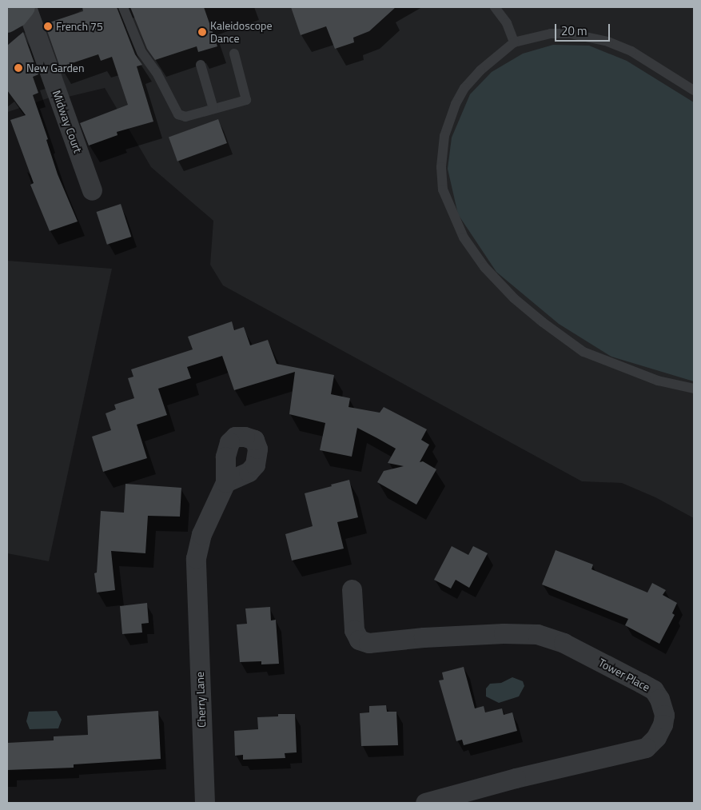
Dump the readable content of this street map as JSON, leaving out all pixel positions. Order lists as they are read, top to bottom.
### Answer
{
  "streets": {
    "street": ["Midway Court", "Tower Place", "Cherry Lane"]
  },
  "places": ["French 75", "Kaleidoscope Dance", "New Garden"],
  "scale_bar": "20 m"
}
